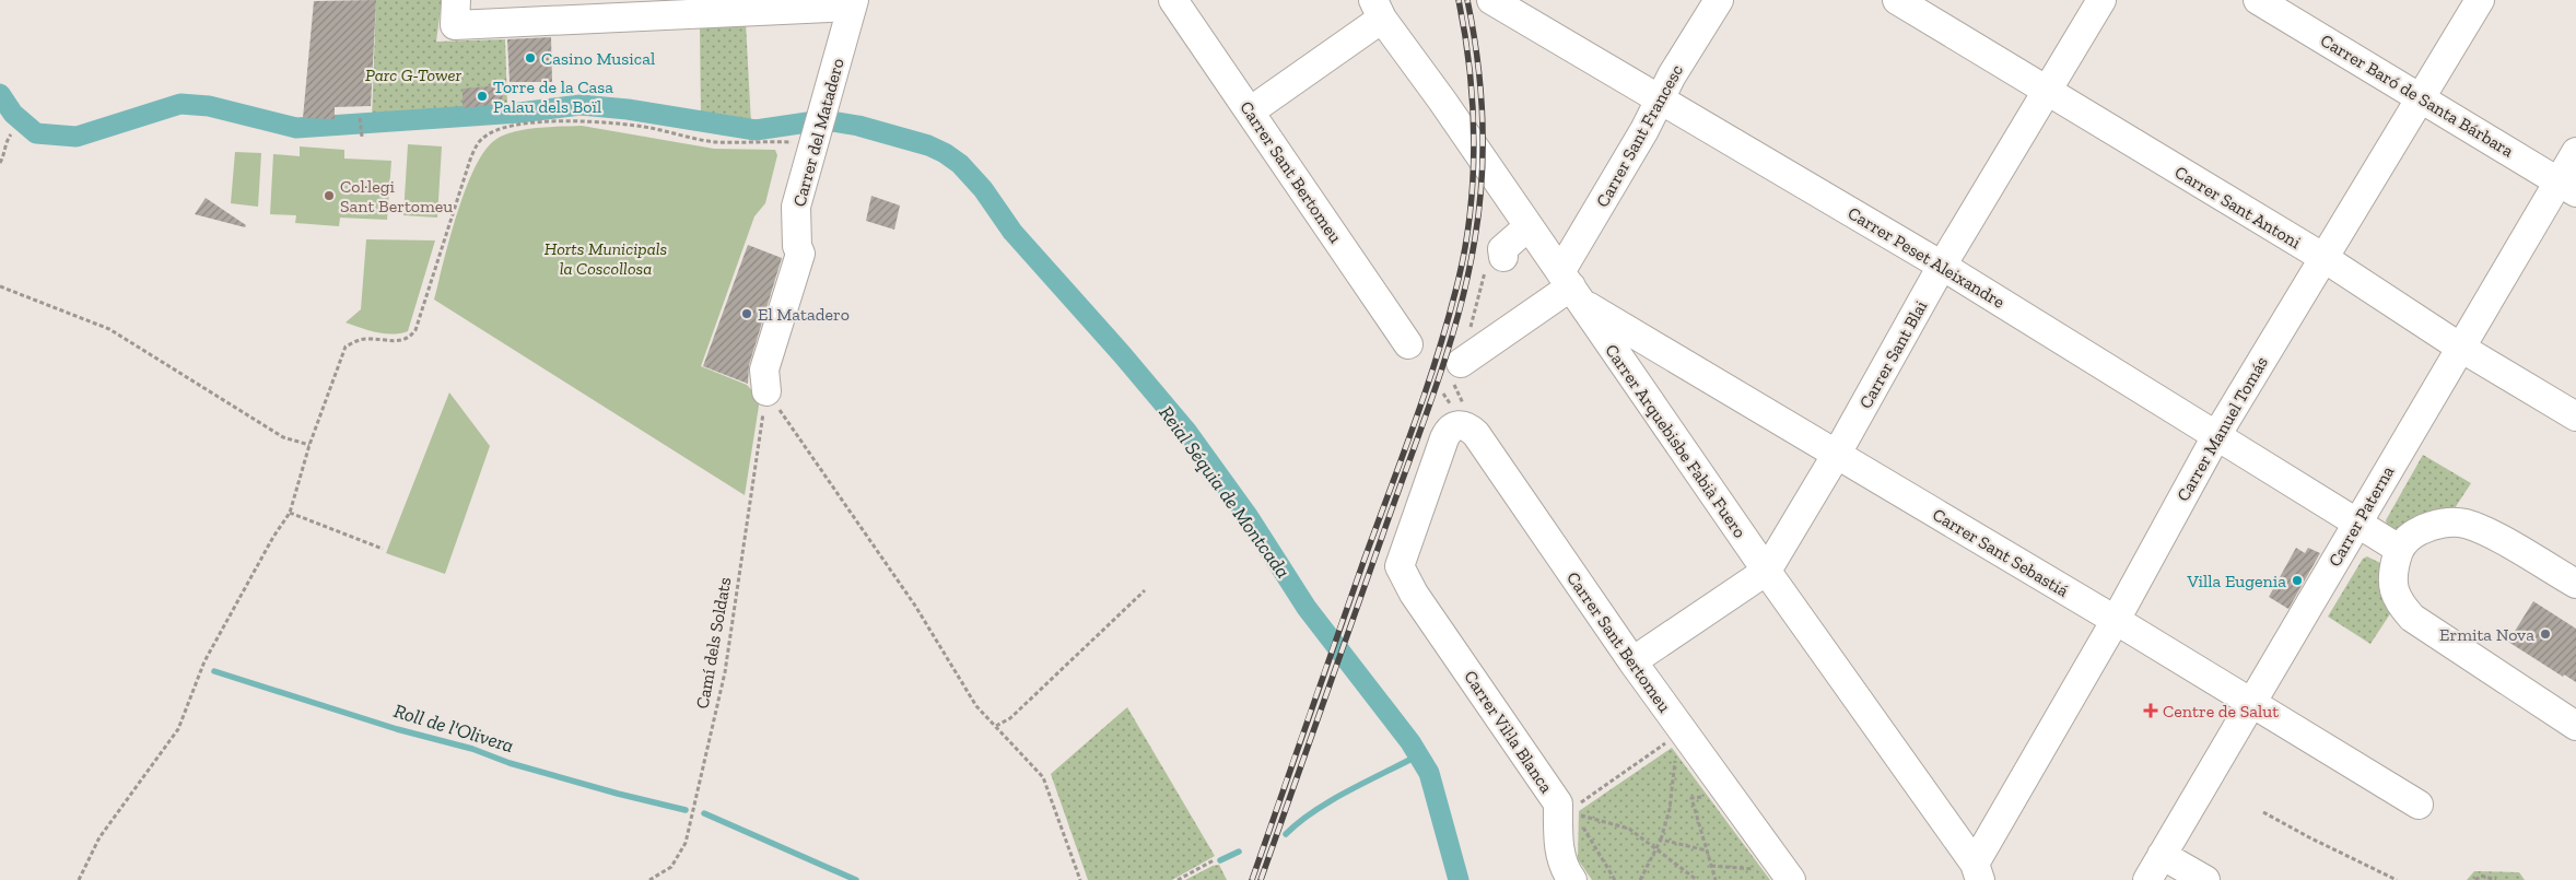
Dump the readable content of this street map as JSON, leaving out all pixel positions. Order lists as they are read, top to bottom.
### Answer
{
  "streets": {
    "street": [
      "Carrer Baró de Santa Bárbara",
      "Carrer del Matadero",
      "Carrer Sant Francesc",
      "Carrer Sant Bertomeu",
      "Carrer Sant Antoni",
      "Carrer Peset Aleixandre",
      "Carrer Sant Blai",
      "Carrer Manuel Tomás",
      "Carrer Arquebisbe Fabià Fuero",
      "Carrer Paterna",
      "Carrer Sant Sebastiá",
      "Carrer Vil·la Blanca"
    ],
    "path": ["Camí dels Soldats"]
  },
  "crossings": [
    ["Carrer Baró de Santa Bárbara", "Carrer Manuel Tomás"],
    ["Carrer Baró de Santa Bárbara", "Carrer Paterna"],
    ["Carrer del Matadero", "Camí dels Soldats"],
    ["Carrer Sant Francesc", "Carrer Peset Aleixandre"],
    ["Carrer Sant Francesc", "Carrer Arquebisbe Fabià Fuero"],
    ["Carrer Sant Francesc", "Carrer Sant Sebastiá"],
    ["Carrer Sant Bertomeu", "Carrer Sant Blai"],
    ["Carrer Sant Bertomeu", "Carrer Vil·la Blanca"],
    ["Carrer Sant Antoni", "Carrer Sant Blai"],
    ["Carrer Sant Antoni", "Carrer Manuel Tomás"],
    ["Carrer Sant Antoni", "Carrer Paterna"],
    ["Carrer Peset Aleixandre", "Carrer Sant Blai"],
    ["Carrer Peset Aleixandre", "Carrer Manuel Tomás"],
    ["Carrer Peset Aleixandre", "Carrer Paterna"],
    ["Carrer Sant Blai", "Carrer Arquebisbe Fabià Fuero"],
    ["Carrer Sant Blai", "Carrer Sant Sebastiá"],
    ["Carrer Manuel Tomás", "Carrer Arquebisbe Fabià Fuero"],
    ["Carrer Manuel Tomás", "Carrer Sant Sebastiá"],
    ["Carrer Arquebisbe Fabià Fuero", "Carrer Sant Sebastiá"],
    ["Carrer Paterna", "Carrer Sant Sebastiá"]
  ],
  "water": ["Reial Séquia de Montcada", "Roll de l'Olivera"],
  "parks": ["Parc G-Tower", "Horts Municipals la Coscollosa"],
  "places": {
    "other": [
      "Casino Musical",
      "Torre de la Casa Palau dels Boïl",
      "Col·legi Sant Bertomeu",
      "El Matadero",
      "Villa Eugenia",
      "Ermita Nova"
    ],
    "health": ["Centre de Salut"]
  }
}
